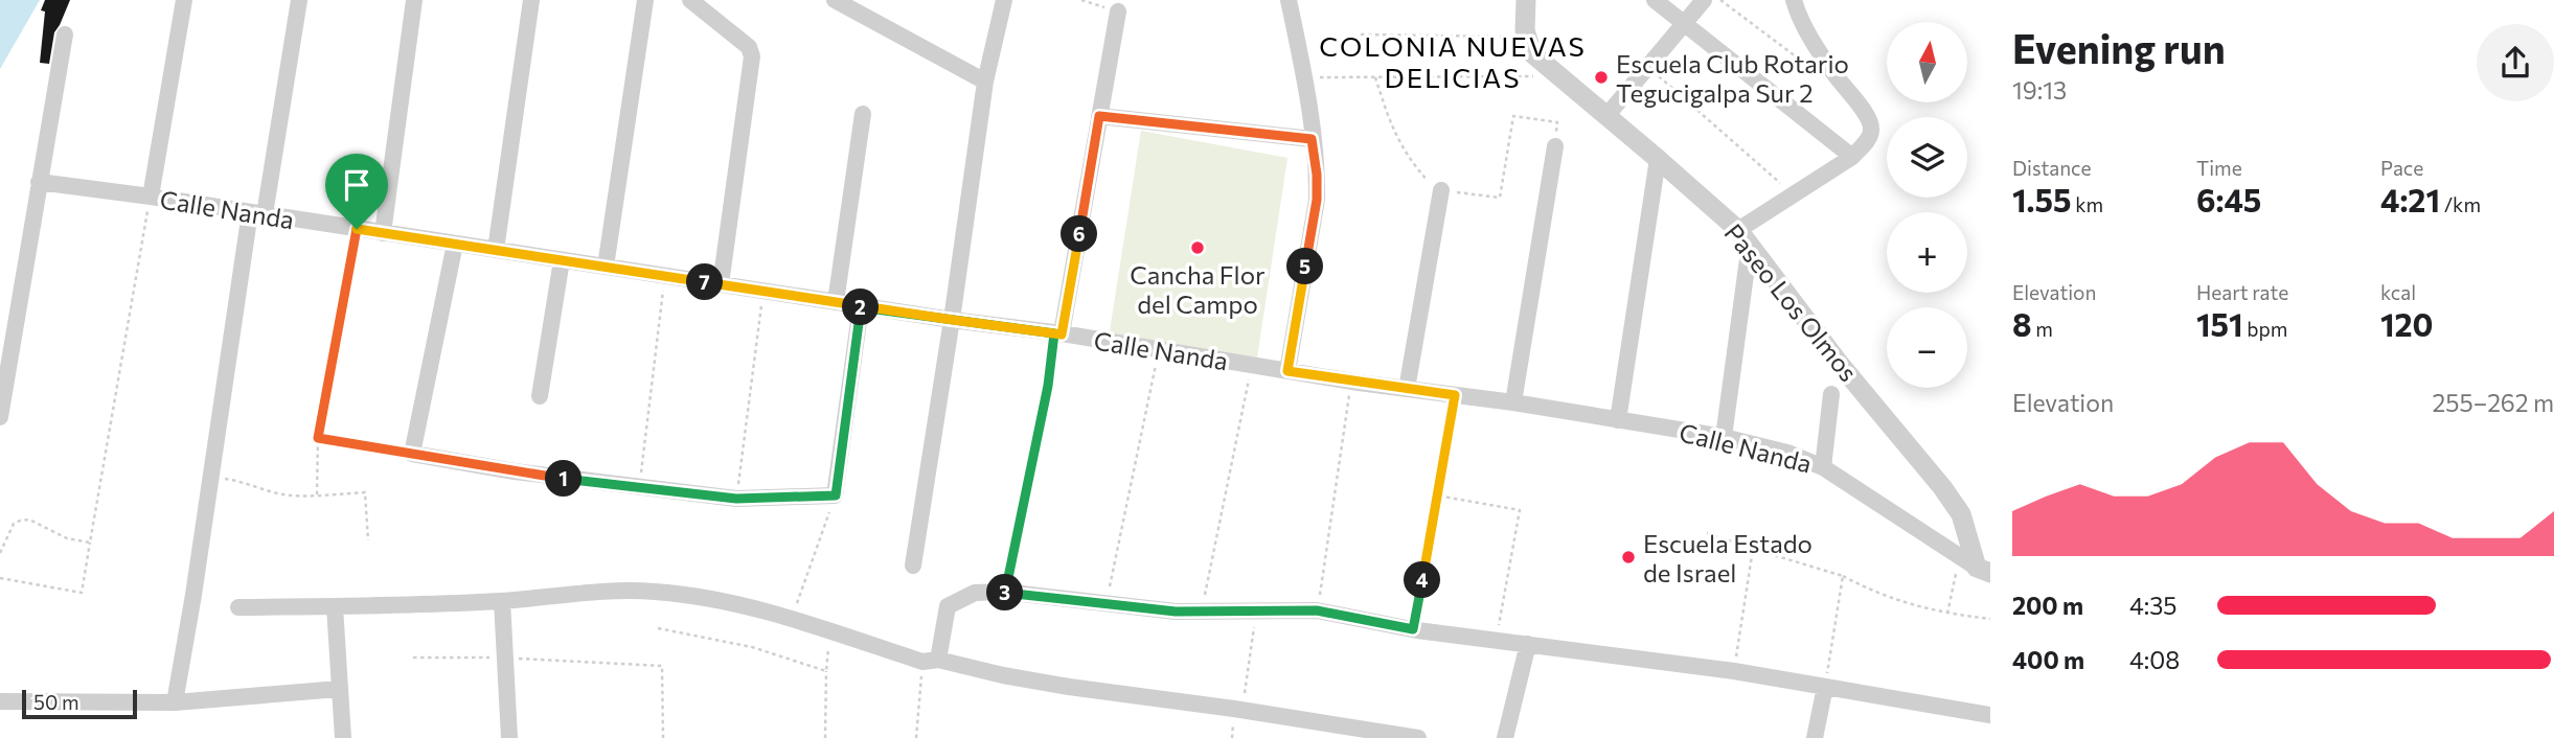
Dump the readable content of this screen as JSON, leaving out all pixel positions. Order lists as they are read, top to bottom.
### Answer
{
  "streets": {
    "street": ["Calle Nanda", "Paseo Los Olmos"]
  },
  "crossings": [
    ["Calle Nanda", "Paseo Los Olmos"]
  ],
  "districts": ["COLONIA NUEVAS DELICIAS"],
  "places": ["Escuela Club Rotario Tegucigalpa Sur 2", "Cancha Flor del Campo", "Escuela Estado de Israel"],
  "scale_bar": "50 m",
  "north": "top",
  "page": {
    "heading": ["Evening run", "19:13"],
    "map_buttons": ["+", "−"],
    "stats": [
      ["Distance", "1.55 km"],
      ["Time", "6:45"],
      ["Pace", "4:21 /km"],
      ["Elevation", "8 m"],
      ["Heart rate", "151 bpm"],
      ["kcal", "120"]
    ],
    "pins": [
      "6",
      "5",
      "7",
      "2",
      "1",
      "4",
      "3"
    ],
    "chart": ["Elevation", "255–262 m"],
    "list": [
      {
        "name": "200 m",
        "note": "4:35"
      },
      {
        "name": "400 m",
        "note": "4:08"
      }
    ],
    "scale": "50 m"
  }
}
